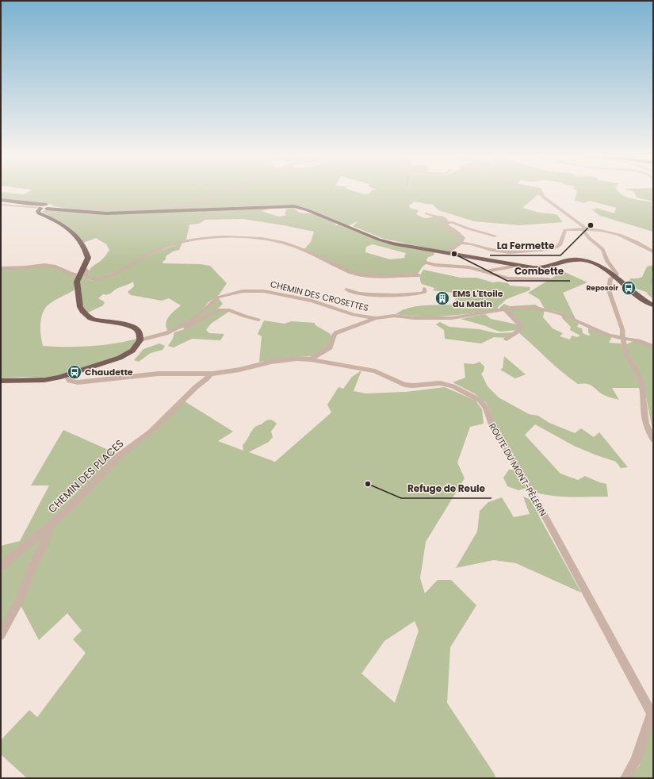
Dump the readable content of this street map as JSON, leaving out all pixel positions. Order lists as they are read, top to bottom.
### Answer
{
  "streets": {
    "street": ["CHEMIN DES CROSETTES", "ROUTE DU MONT-PÈLERIN", "CHEMIN DES PLACES"]
  },
  "crossings": [
    ["ROUTE DU MONT-PÈLERIN", "CHEMIN DES PLACES"]
  ],
  "places": {
    "other": ["La Fermette", "Combette", "Refuge de Reule"],
    "bus stop": ["Reposoir", "Chaudette"],
    "building": ["EMS L'Etoile du Matin"]
  }
}
